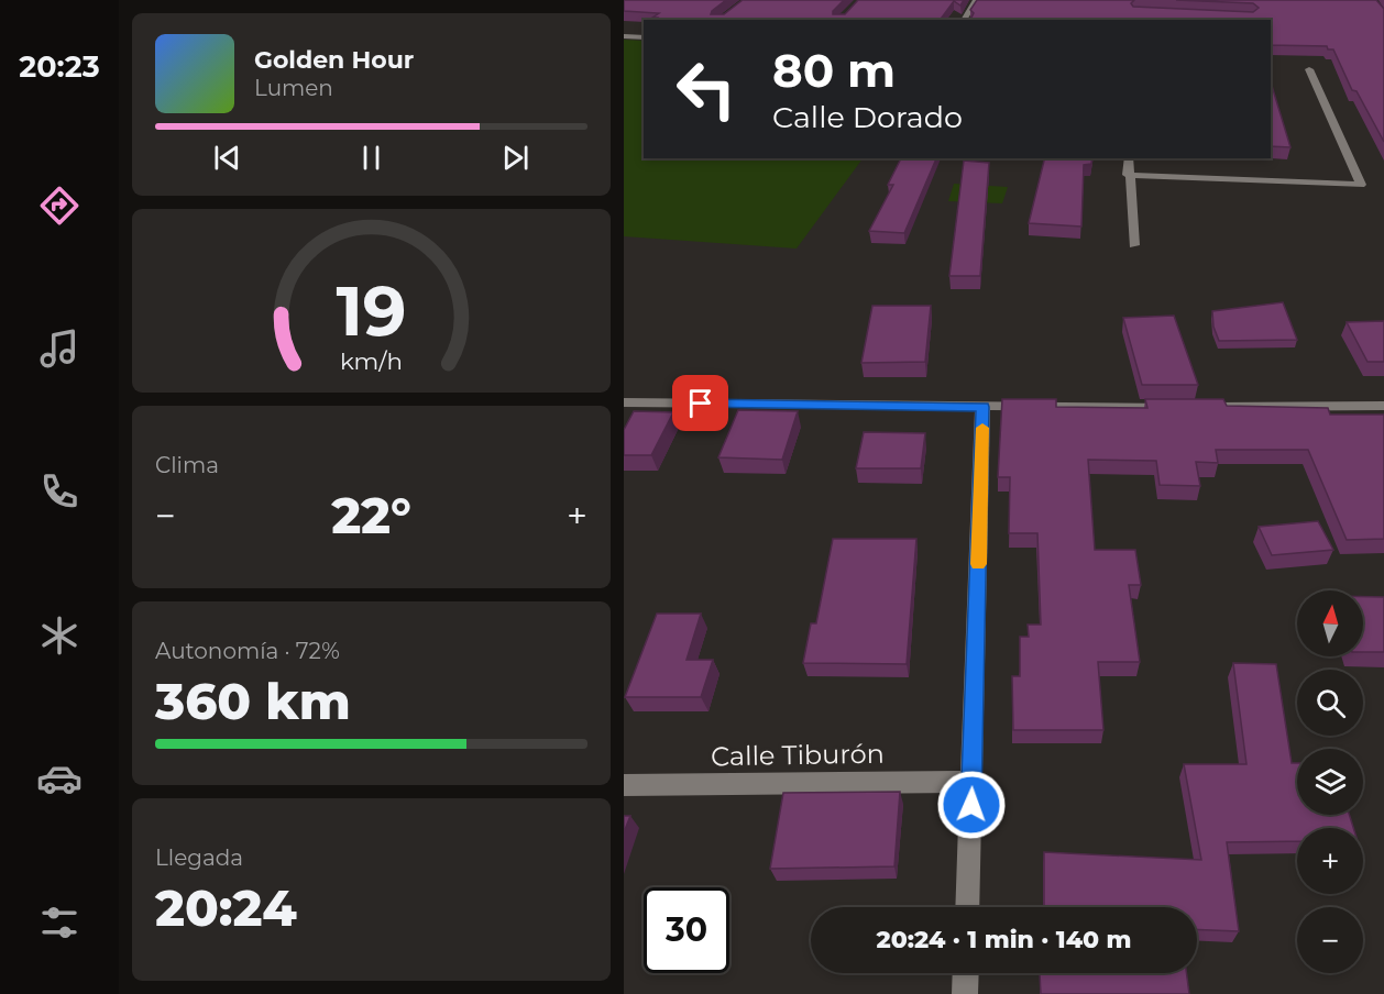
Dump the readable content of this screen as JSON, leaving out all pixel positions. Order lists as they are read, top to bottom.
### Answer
{
  "streets": {
    "street": ["Calle Tiburón"]
  },
  "north": "top",
  "page": {
    "tabs": "20:23",
    "turn": ["80 m", "Calle Dorado"],
    "song": ["Golden Hour", "Lumen"],
    "tile": [
      "Clima",
      ["Autonomía · 72%", "360 km"],
      ["Llegada", "20:24"]
    ],
    "heat": ["−", "22°", "+"],
    "map_buttons": ["+", "−"],
    "limit": "30",
    "trip": "20:24 · 1 min · 140 m",
    "gauge": ["19", "km/h"]
  }
}
